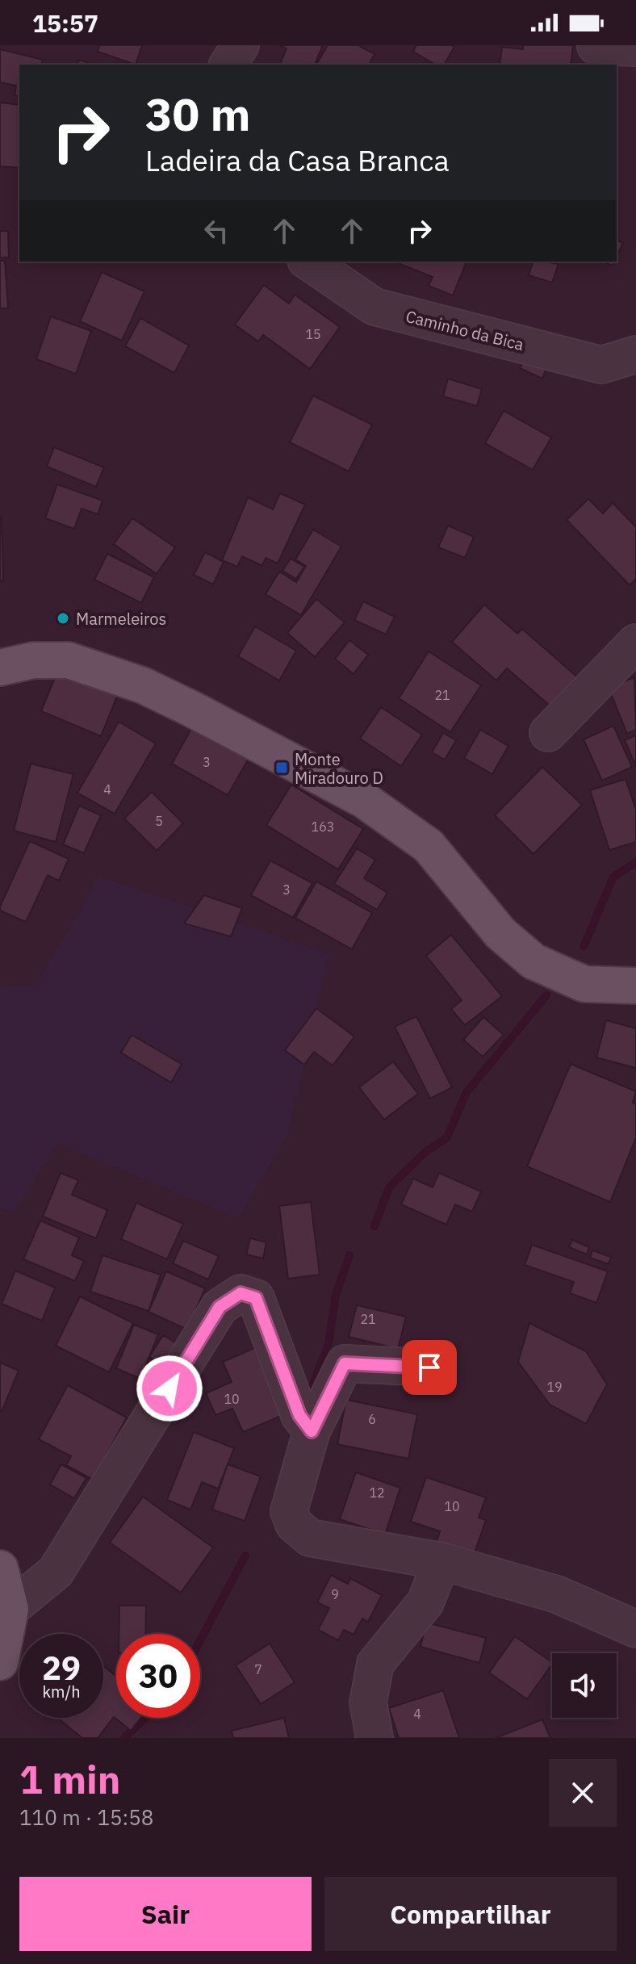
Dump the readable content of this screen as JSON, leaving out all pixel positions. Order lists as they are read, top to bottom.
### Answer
{
  "streets": {
    "street": ["Caminho da Bica"]
  },
  "places": {
    "other": ["Marmeleiros"],
    "transit": ["Monte Miradouro D"]
  },
  "house_numbers": [
    "15",
    "21",
    "3",
    "4",
    "5",
    "163",
    "3",
    "21",
    "19",
    "10",
    "6",
    "12",
    "10",
    "9",
    "7",
    "4"
  ],
  "page": {
    "status": "15:57",
    "turn": ["30 m", "Ladeira da Casa Branca"],
    "speed": "29 km/h",
    "limit": "30",
    "heading": ["1 min", "110 m · 15:58"],
    "buttons": ["Sair", "Compartilhar"]
  }
}
